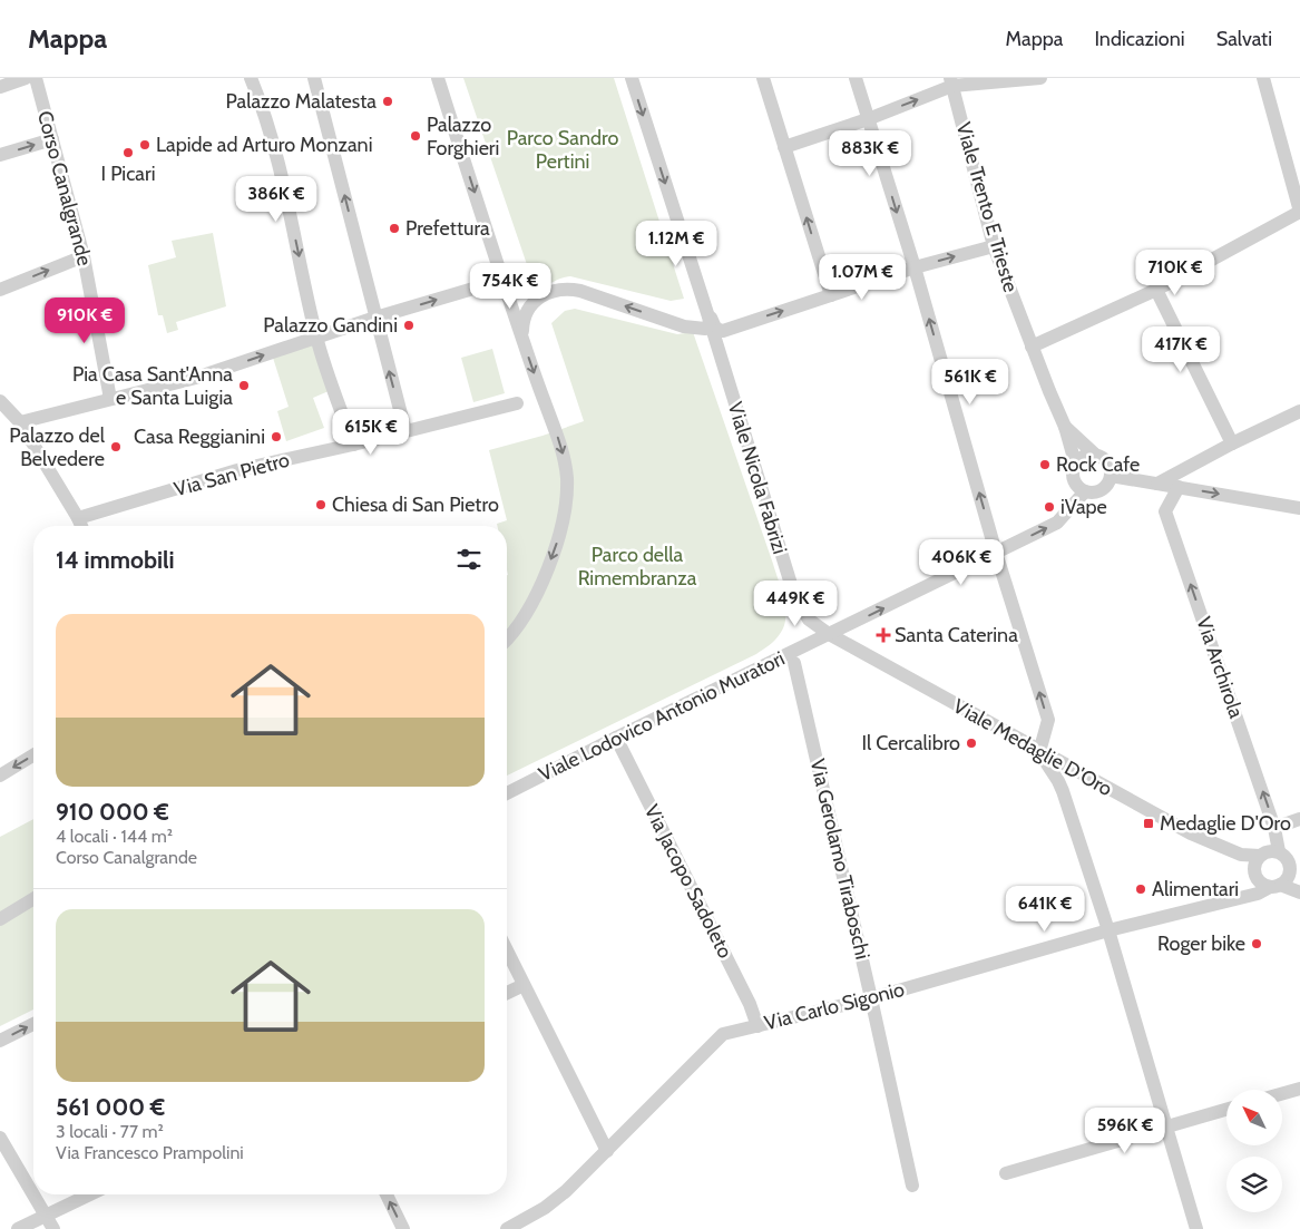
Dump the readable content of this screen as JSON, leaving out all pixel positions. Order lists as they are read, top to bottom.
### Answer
{
  "streets": {
    "street": [
      "Corso Canalgrande",
      "Viale Trento E Trieste",
      "Via San Pietro",
      "Viale Nicola Fabrizi",
      "Via Archirola",
      "Viale Lodovico Antonio Muratori",
      "Viale Medaglie D'Oro",
      "Via Gerolamo Tiraboschi",
      "Via Jacopo Sadoleto",
      "Via Carlo Sigonio"
    ]
  },
  "crossings": [
    ["Viale Trento E Trieste", "Viale Lodovico Antonio Muratori"],
    ["Viale Nicola Fabrizi", "Viale Lodovico Antonio Muratori"],
    ["Viale Nicola Fabrizi", "Viale Medaglie D'Oro"],
    ["Via Archirola", "Viale Medaglie D'Oro"],
    ["Via Archirola", "Via Carlo Sigonio"],
    ["Viale Lodovico Antonio Muratori", "Viale Medaglie D'Oro"],
    ["Viale Lodovico Antonio Muratori", "Via Jacopo Sadoleto"],
    ["Viale Medaglie D'Oro", "Via Carlo Sigonio"],
    ["Via Gerolamo Tiraboschi", "Via Carlo Sigonio"],
    ["Via Jacopo Sadoleto", "Via Carlo Sigonio"]
  ],
  "one_way": ["Via Archirola", "Viale Lodovico Antonio Muratori"],
  "parks": ["Parco Sandro Pertini", "Parco della Rimembranza"],
  "places": {
    "other": [
      "Palazzo Malatesta",
      "Palazzo Forghieri",
      "Lapide ad Arturo Monzani",
      "I Picari",
      "Prefettura",
      "Palazzo Gandini",
      "Pia Casa Sant'Anna e Santa Luigia",
      "Casa Reggianini",
      "Palazzo del Belvedere",
      "Rock Cafe",
      "Chiesa di San Pietro",
      "iVape",
      "Il Cercalibro",
      "Alimentari",
      "Roger bike"
    ],
    "health": ["Santa Caterina"],
    "transit": ["Medaglie D'Oro"]
  },
  "north": "top left",
  "page": {
    "header": "Mappa",
    "nav": ["Mappa", "Indicazioni", "Salvati"],
    "price": [
      "883K €",
      "386K €",
      "1.12M €",
      "710K €",
      "1.07M €",
      "754K €",
      "910K €",
      "417K €",
      "561K €",
      "615K €",
      "406K €",
      "449K €",
      "641K €",
      "596K €"
    ],
    "heading": "14 immobili",
    "list": [
      {
        "name": "910 000 €",
        "note": "4 locali · 144 m² · Corso Canalgrande"
      },
      {
        "name": "561 000 €",
        "note": "3 locali · 77 m² · Via Francesco Prampolini"
      }
    ]
  }
}
